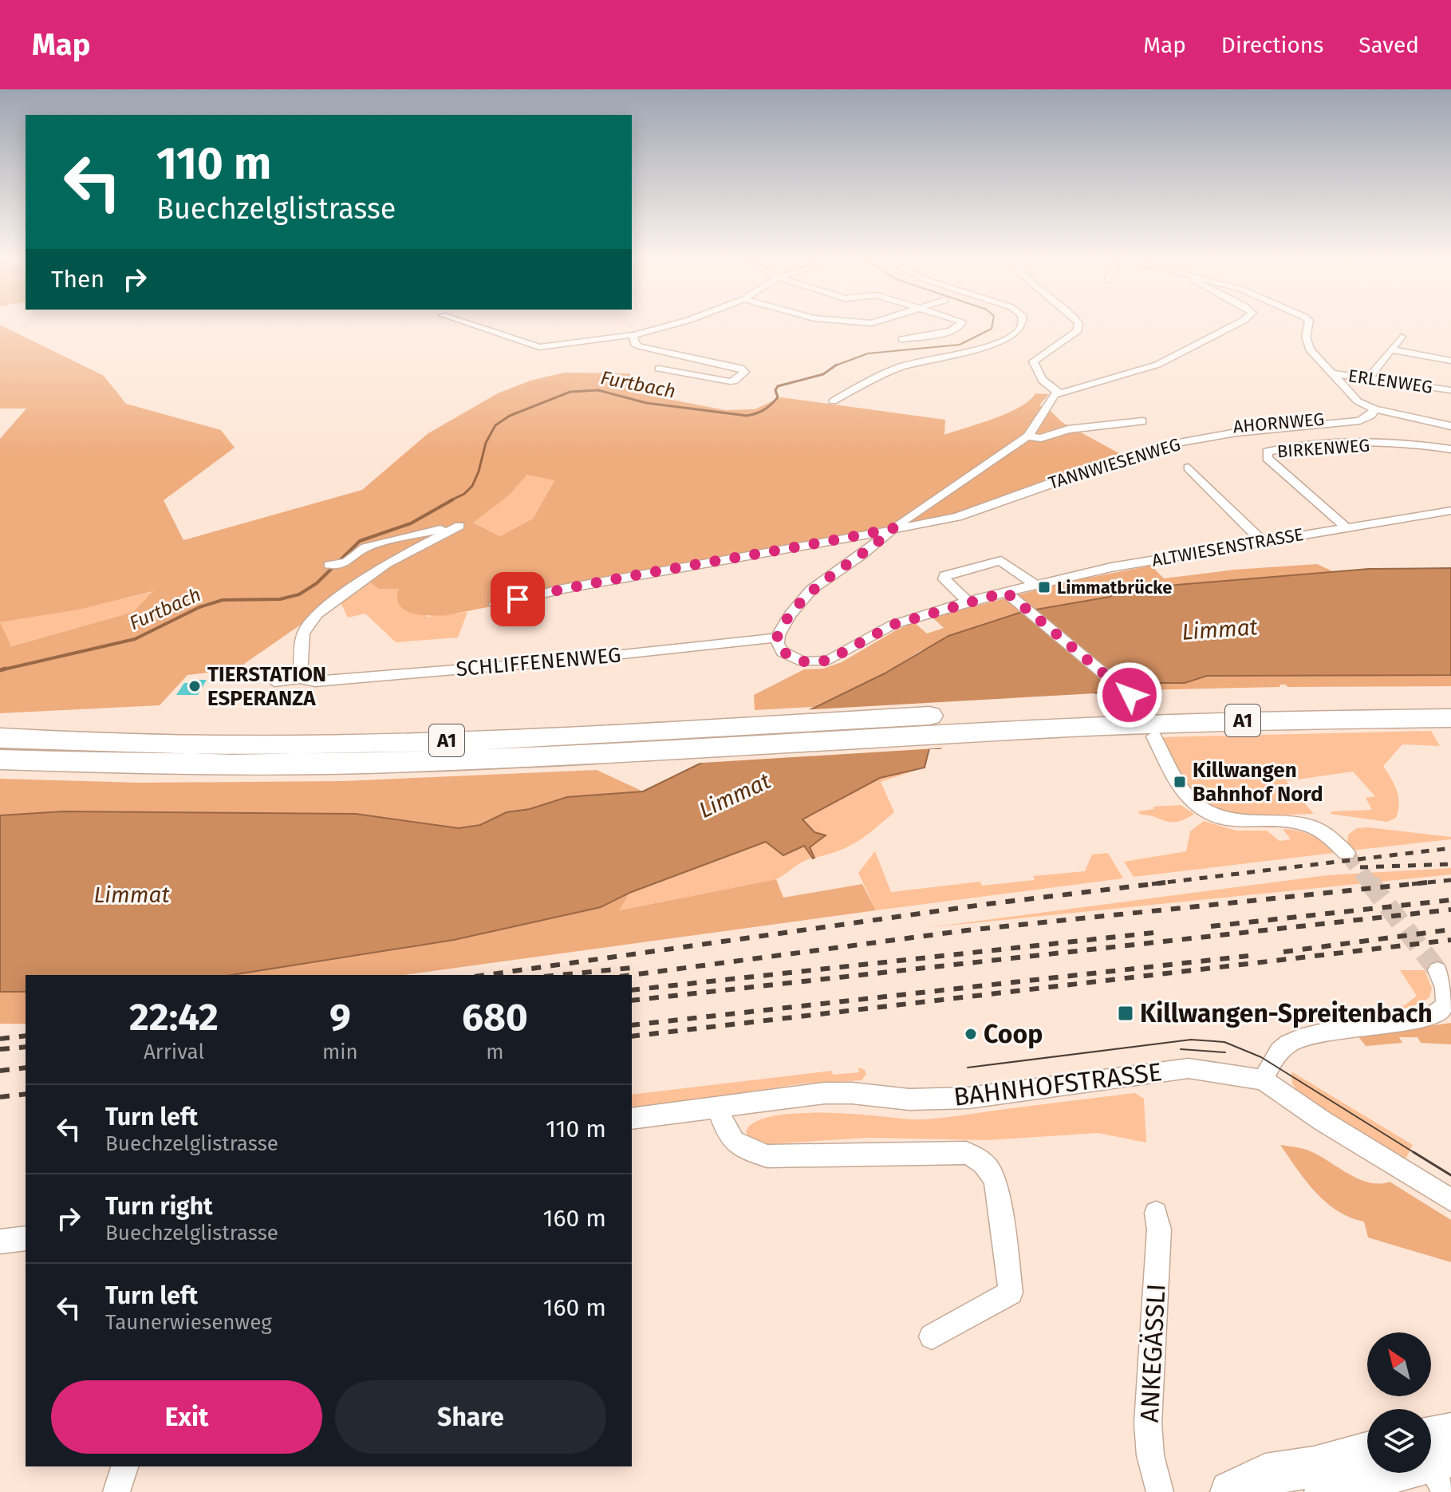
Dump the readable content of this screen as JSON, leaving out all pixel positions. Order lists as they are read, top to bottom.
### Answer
{
  "streets": {
    "highway": ["A1"],
    "street": [
      "ERLENWEG",
      "AHORNWEG",
      "BIRKENWEG",
      "TANNWIESENWEG",
      "ALTWIESENSTRASSE",
      "SCHLIFFENENWEG",
      "BAHNHOFSTRASSE",
      "ANKEGÄSSLI"
    ]
  },
  "crossings": [
    ["AHORNWEG", "TANNWIESENWEG"],
    ["BIRKENWEG", "ALTWIESENSTRASSE"],
    ["ALTWIESENSTRASSE", "SCHLIFFENENWEG"]
  ],
  "water": ["Furtbach", "Limmat"],
  "places": {
    "transit": ["Limmatbrücke", "Killwangen Bahnhof Nord", "Killwangen-Spreitenbach"],
    "other": ["TIERSTATION ESPERANZA", "Coop"]
  },
  "north": "top left",
  "page": {
    "header": "Map",
    "nav": ["Map", "Directions", "Saved"],
    "turn": ["110 m", "Buechzelglistrasse"],
    "then": "Then",
    "eta": [
      "22:42",
      "Arrival",
      "9",
      "min",
      "680",
      "m"
    ],
    "list": [
      {
        "name": "Turn left",
        "note": "Buechzelglistrasse",
        "value": "110 m"
      },
      {
        "name": "Turn right",
        "note": "Buechzelglistrasse",
        "value": "160 m"
      },
      {
        "name": "Turn left",
        "note": "Taunerwiesenweg",
        "value": "160 m"
      }
    ],
    "buttons": ["Exit", "Share"]
  }
}
